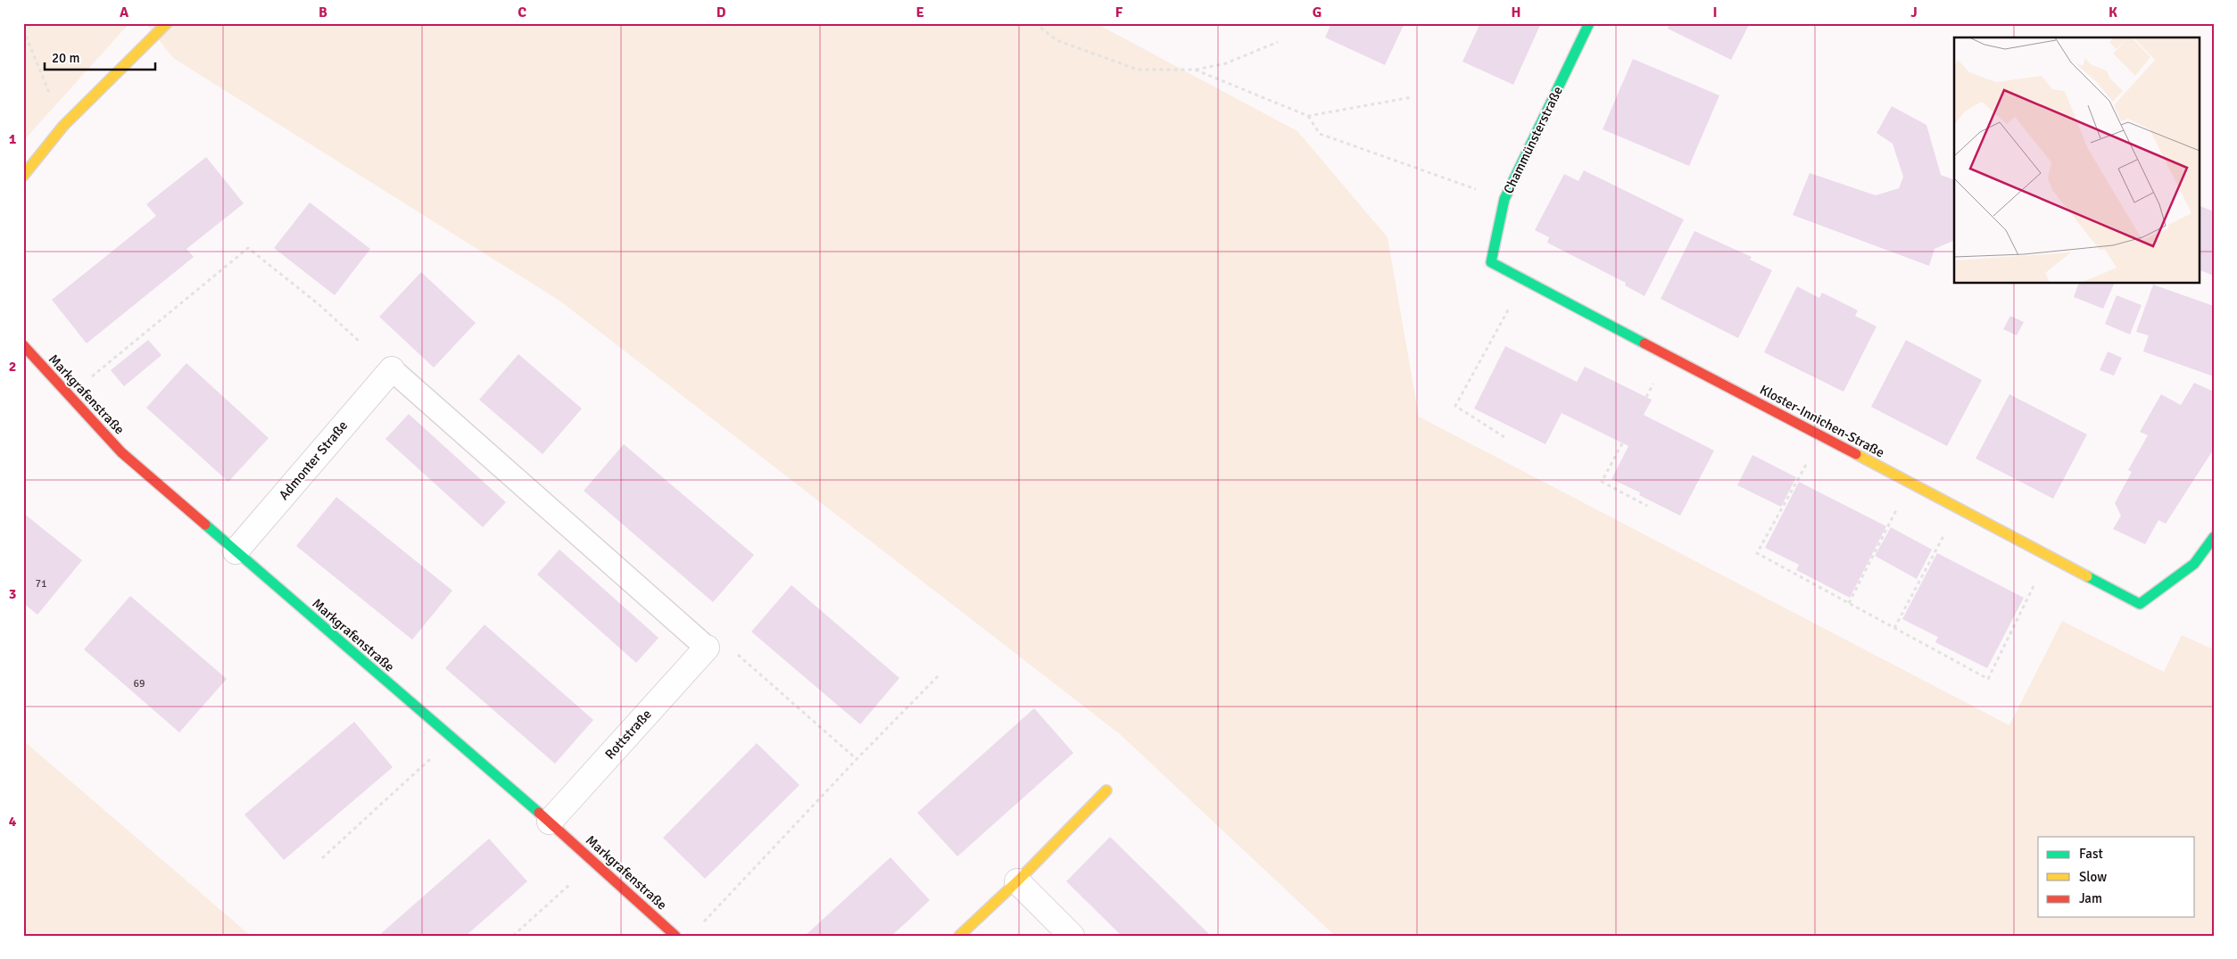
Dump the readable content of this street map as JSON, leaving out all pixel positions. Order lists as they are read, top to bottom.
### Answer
{
  "streets": {
    "street": [
      "Chammünsterstraße",
      "Markgrafenstraße",
      "Kloster-Innichen-Straße",
      "Admonter Straße",
      "Rottstraße"
    ]
  },
  "crossings": [
    ["Chammünsterstraße", "Kloster-Innichen-Straße"],
    ["Markgrafenstraße", "Admonter Straße"],
    ["Markgrafenstraße", "Rottstraße"]
  ],
  "house_numbers": ["71", "69"],
  "legend": ["Fast", "Slow", "Jam"],
  "scale_bar": "20 m",
  "grid": {
    "columns": [
      "A",
      "B",
      "C",
      "D",
      "E",
      "F",
      "G",
      "H",
      "I",
      "J",
      "K"
    ],
    "rows": [
      "1",
      "2",
      "3",
      "4"
    ]
  }
}
